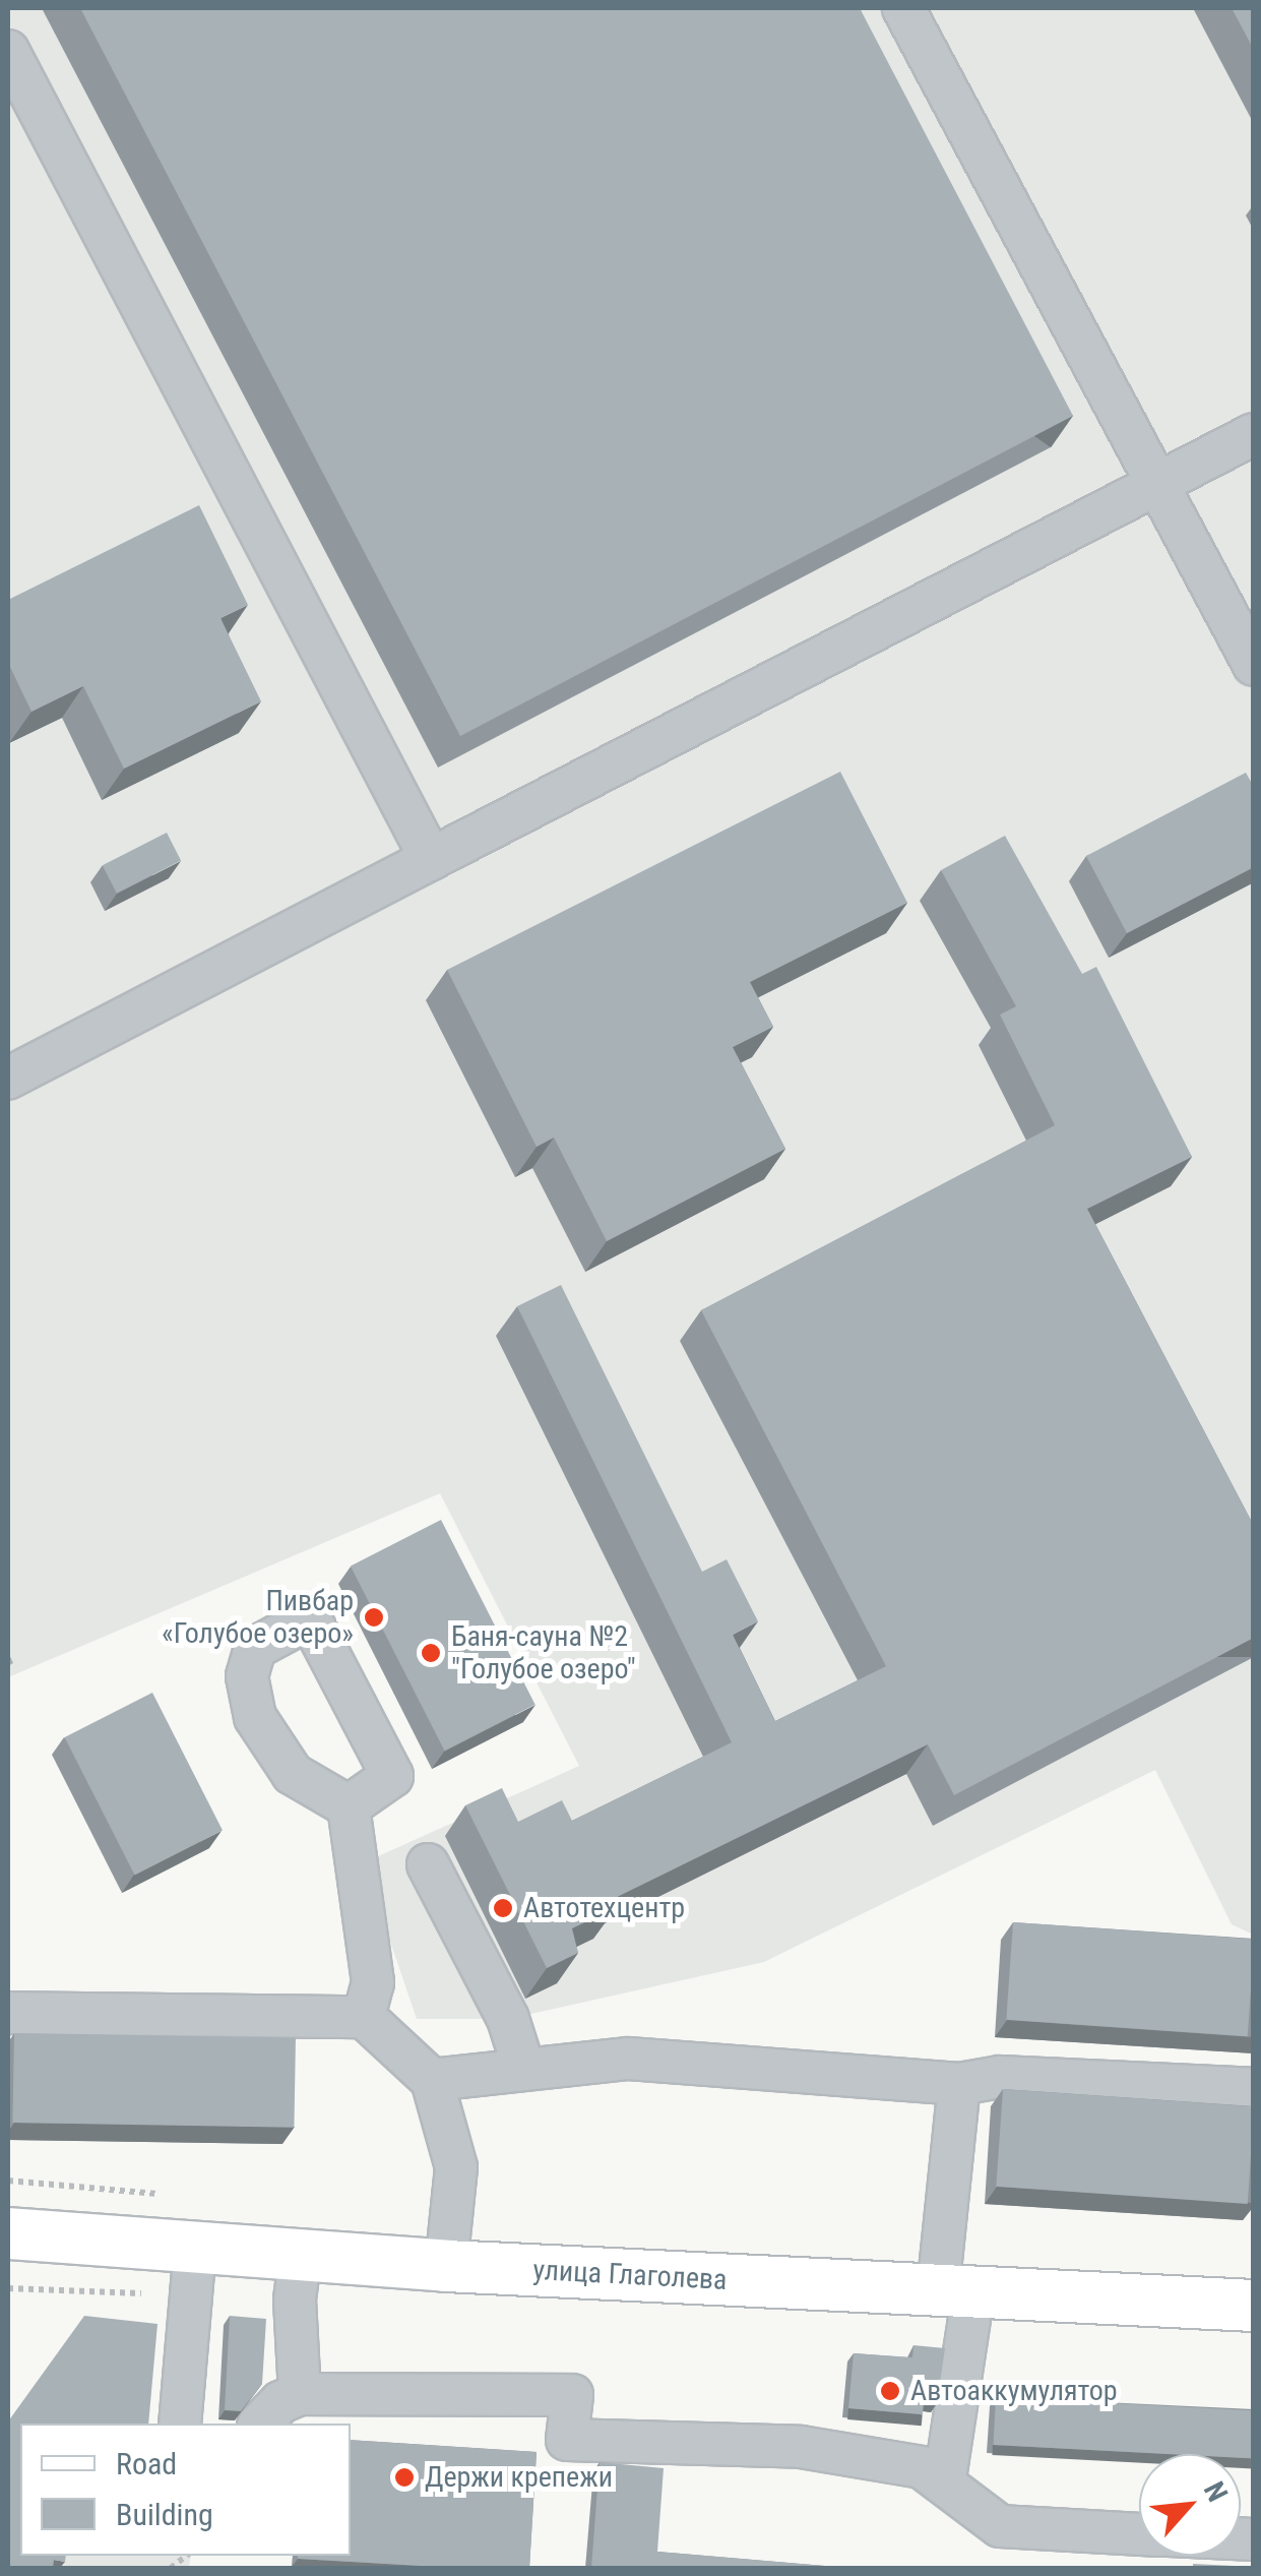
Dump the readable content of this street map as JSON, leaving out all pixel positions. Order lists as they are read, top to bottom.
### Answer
{
  "streets": {
    "main road": ["улица Глаголева"]
  },
  "places": [
    "Пивбар «Голубое озеро»",
    "Баня-сауна №2 \"Голубое озеро\"",
    "Автотехцентр",
    "Автоаккумулятор",
    "Держи крепежи"
  ],
  "legend": ["Road", "Building"],
  "north": "top right"
}
